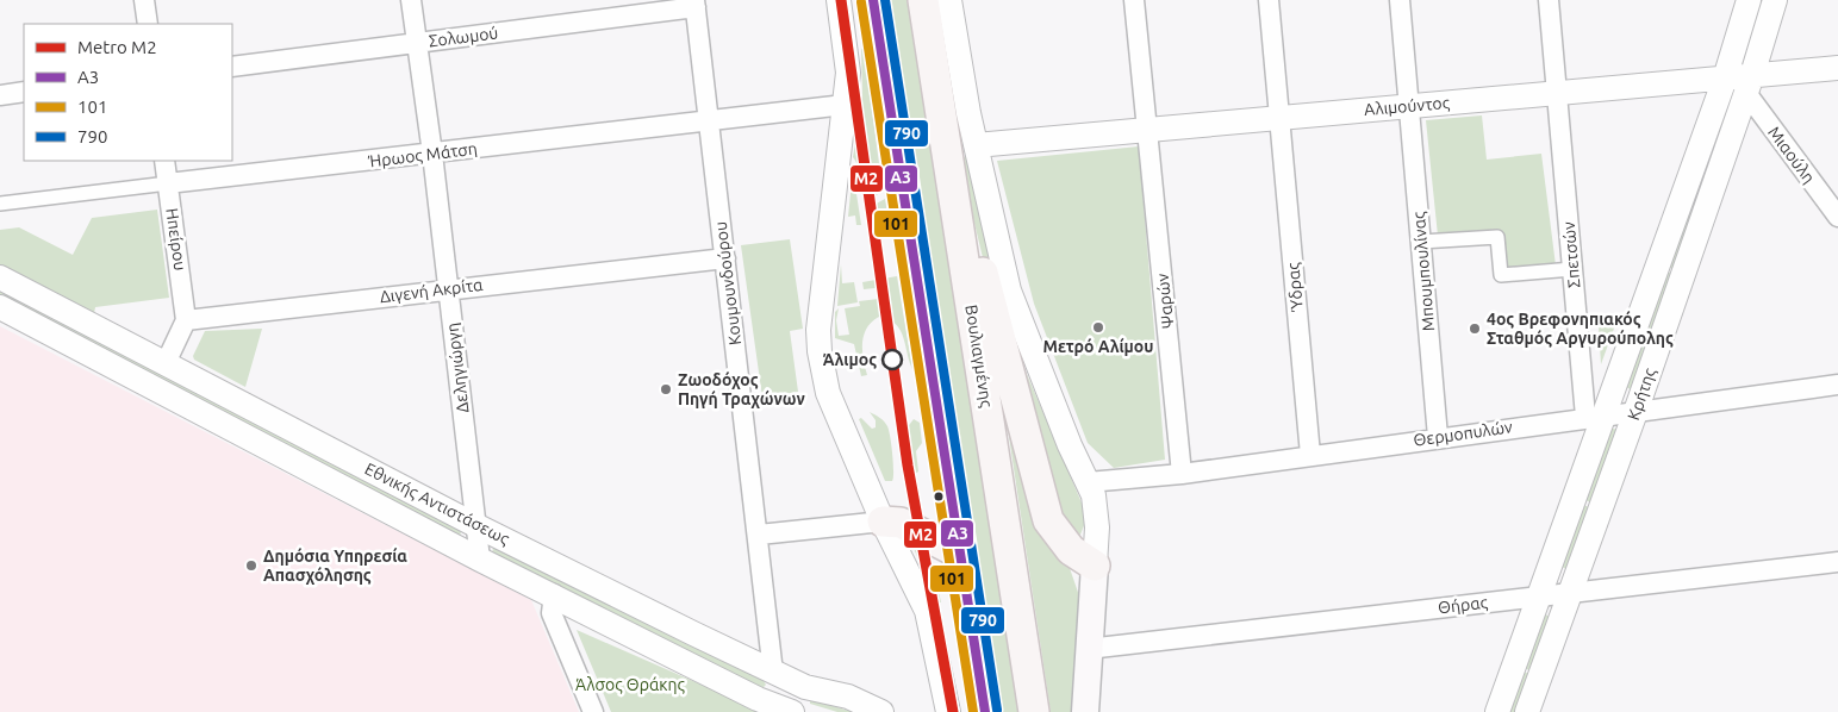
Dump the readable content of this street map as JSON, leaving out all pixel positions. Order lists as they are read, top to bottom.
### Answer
{
  "streets": {
    "main road": ["Βουλιαγμένης"],
    "street": [
      "Σολωμού",
      "Αλιμούντος",
      "Ήρωος Μάτση",
      "Μιαούλη",
      "Ηπείρου",
      "Σπετσών",
      "Μπουμπουλίνας",
      "Κουμουνδούρου",
      "Ύδρας",
      "Διγενή Ακρίτα",
      "Ψαρών",
      "Δεληγιώργη",
      "Κρήτης",
      "Θερμοπυλών",
      "Εθνικής Αντιστάσεως",
      "Θήρας"
    ]
  },
  "crossings": [
    ["Σολωμού", "Κουμουνδούρου"],
    ["Σολωμού", "Δεληγιώργη"],
    ["Αλιμούντος", "Μιαούλη"],
    ["Αλιμούντος", "Σπετσών"],
    ["Αλιμούντος", "Μπουμπουλίνας"],
    ["Αλιμούντος", "Ύδρας"],
    ["Αλιμούντος", "Ψαρών"],
    ["Αλιμούντος", "Κρήτης"],
    ["Ήρωος Μάτση", "Ηπείρου"],
    ["Ήρωος Μάτση", "Κουμουνδούρου"],
    ["Ήρωος Μάτση", "Δεληγιώργη"],
    ["Μιαούλη", "Κρήτης"],
    ["Ηπείρου", "Διγενή Ακρίτα"],
    ["Σπετσών", "Κρήτης"],
    ["Σπετσών", "Θερμοπυλών"],
    ["Μπουμπουλίνας", "Θερμοπυλών"],
    ["Κουμουνδούρου", "Διγενή Ακρίτα"],
    ["Κουμουνδούρου", "Εθνικής Αντιστάσεως"],
    ["Ύδρας", "Θερμοπυλών"],
    ["Διγενή Ακρίτα", "Δεληγιώργη"],
    ["Ψαρών", "Θερμοπυλών"],
    ["Δεληγιώργη", "Εθνικής Αντιστάσεως"],
    ["Κρήτης", "Θερμοπυλών"],
    ["Κρήτης", "Θήρας"]
  ],
  "parks": ["Άλσος Θράκης"],
  "places": [
    "Μετρό Αλίμου",
    "4ος Βρεφονηπιακός Σταθμός Αργυρούπολης",
    "Άλιμος",
    "Ζωοδόχος Πηγή Τραχώνων",
    "Δημόσια Υπηρεσία Απασχόλησης"
  ],
  "lines": [
    "metro line Μ2",
    "transit line Α3",
    "transit line 790",
    "transit line 101"
  ],
  "legend": [
    "Metro Μ2",
    "Α3",
    "101",
    "790"
  ]
}
